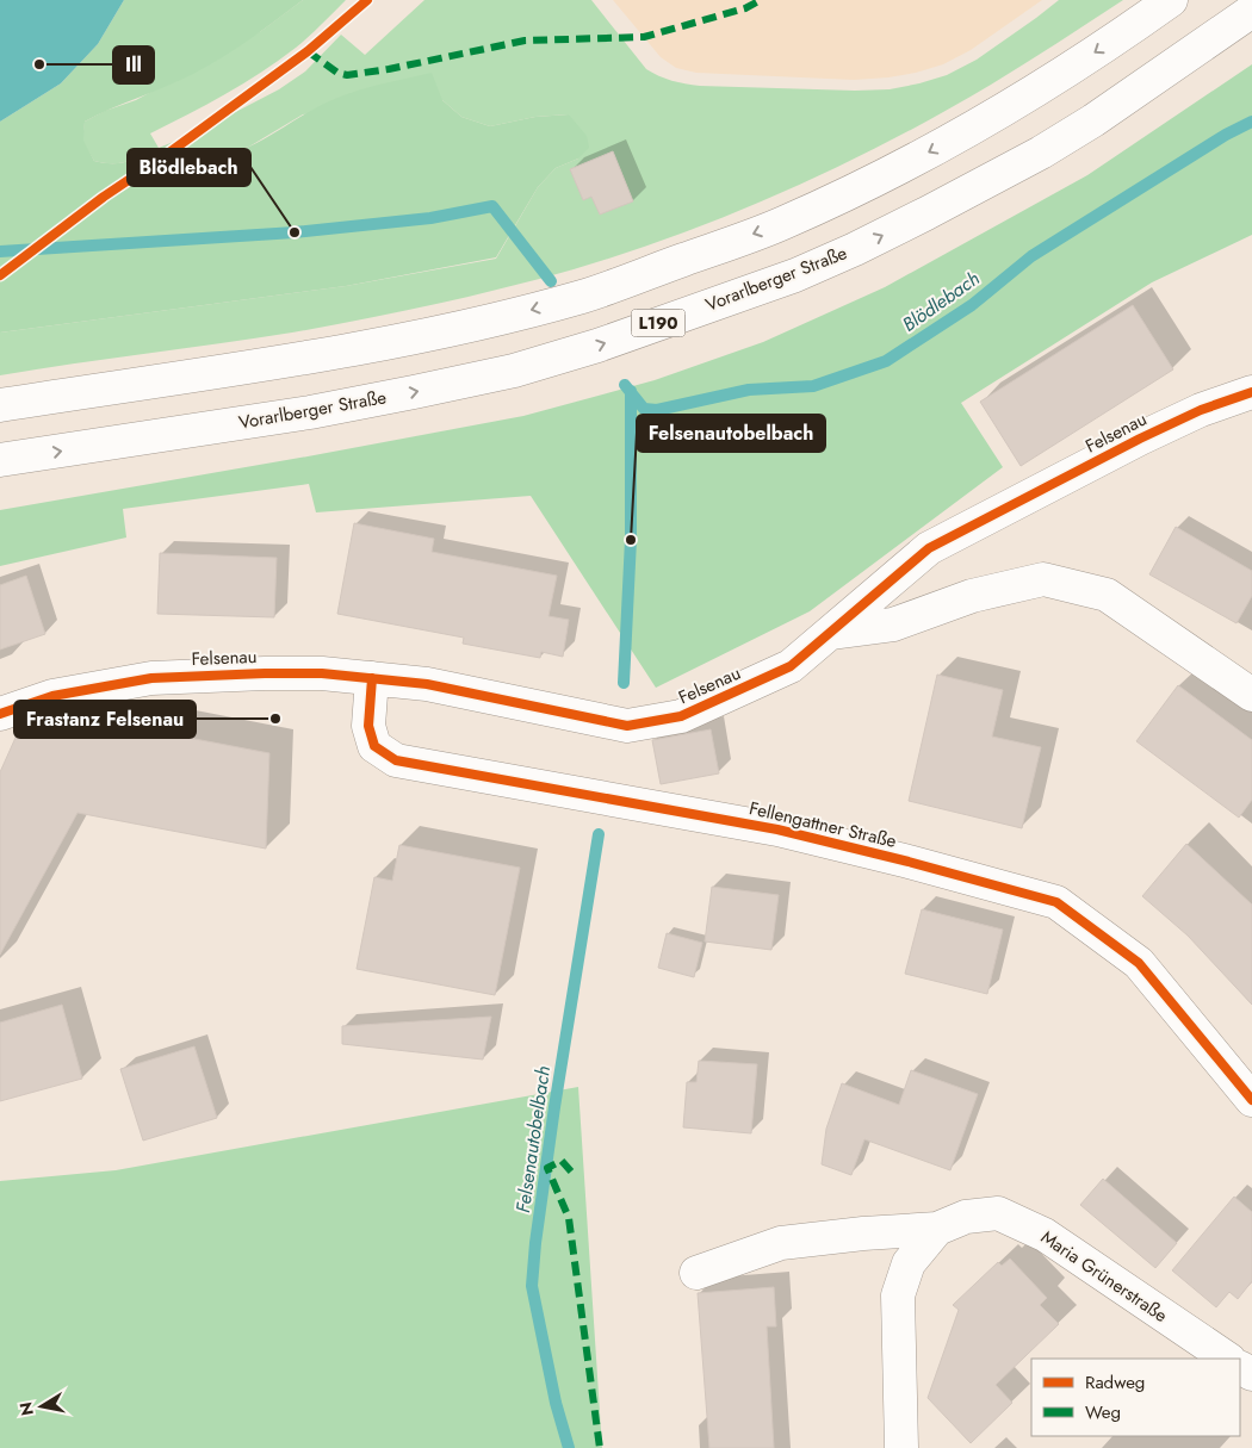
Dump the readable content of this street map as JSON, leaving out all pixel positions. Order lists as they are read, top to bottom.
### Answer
{
  "streets": {
    "street": [
      "Vorarlberger Straße",
      "L190",
      "Felsenau",
      "Fellengattner Straße",
      "Maria Grünerstraße"
    ]
  },
  "crossings": [
    ["Felsenau", "Fellengattner Straße"]
  ],
  "water": ["Blödlebach", "Felsenautobelbach"],
  "places": [
    "Ill",
    "Blödlebach",
    "Felsenautobelbach",
    "Frastanz Felsenau"
  ],
  "legend": ["Radweg", "Weg"],
  "north": "left"
}
